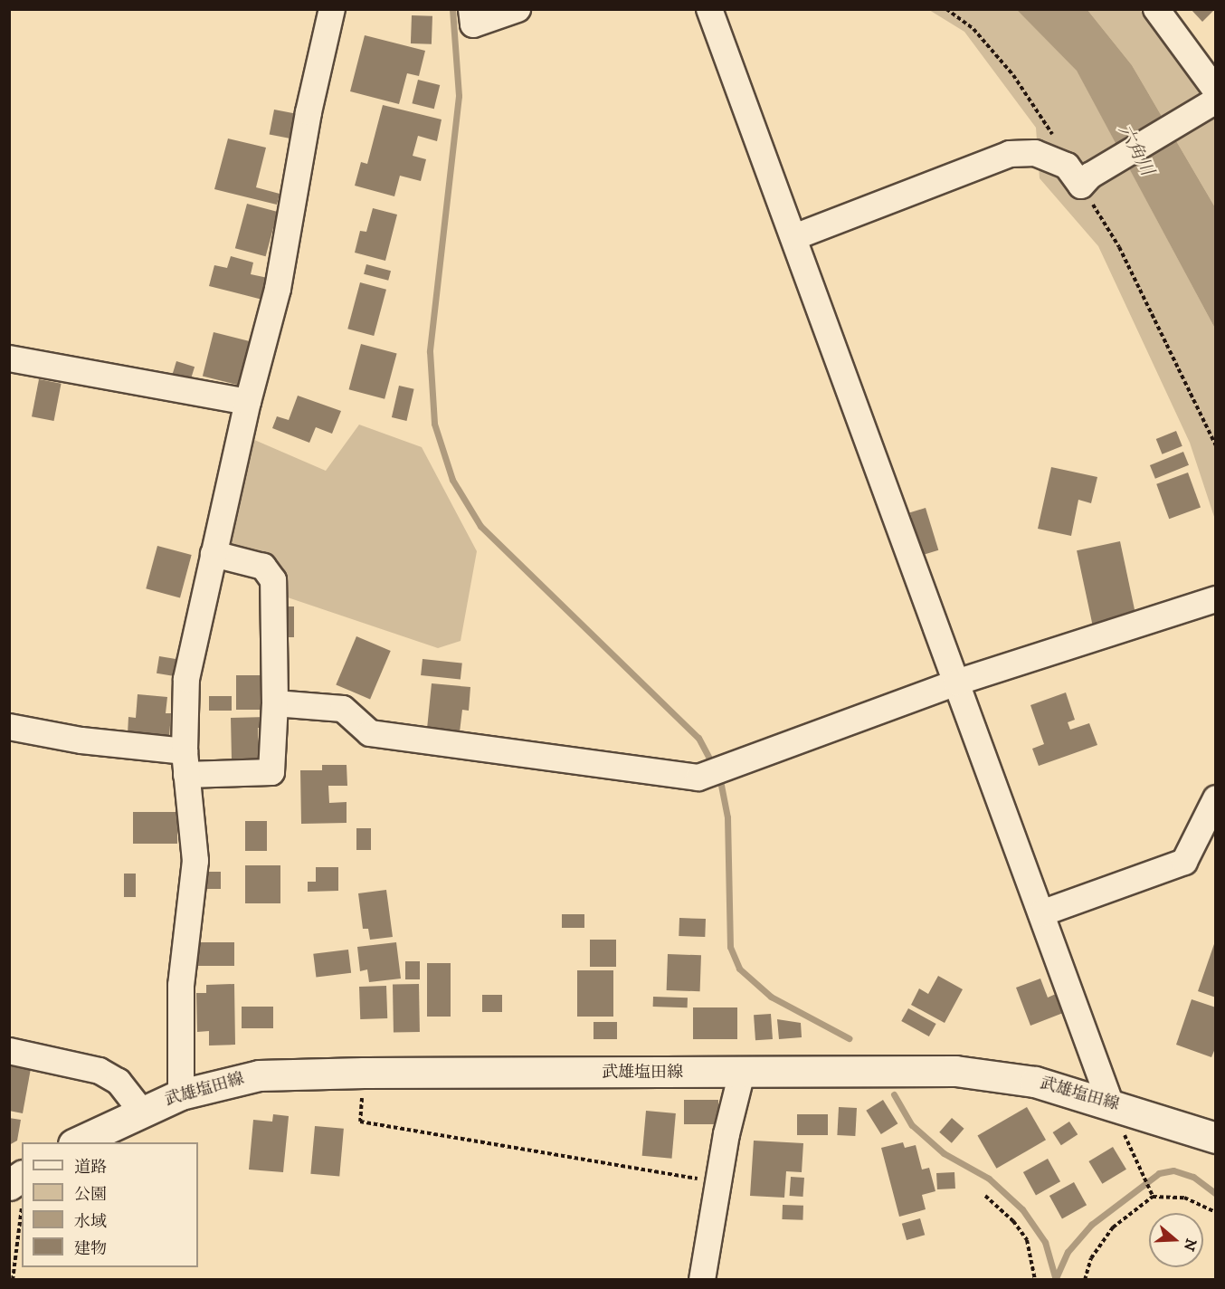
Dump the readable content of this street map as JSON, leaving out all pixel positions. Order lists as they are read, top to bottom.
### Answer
{
  "streets": {
    "main road": ["武雄塩田線"]
  },
  "water": ["六角川"],
  "legend": [
    "道路",
    "公園",
    "水域",
    "建物"
  ],
  "north": "right"
}
